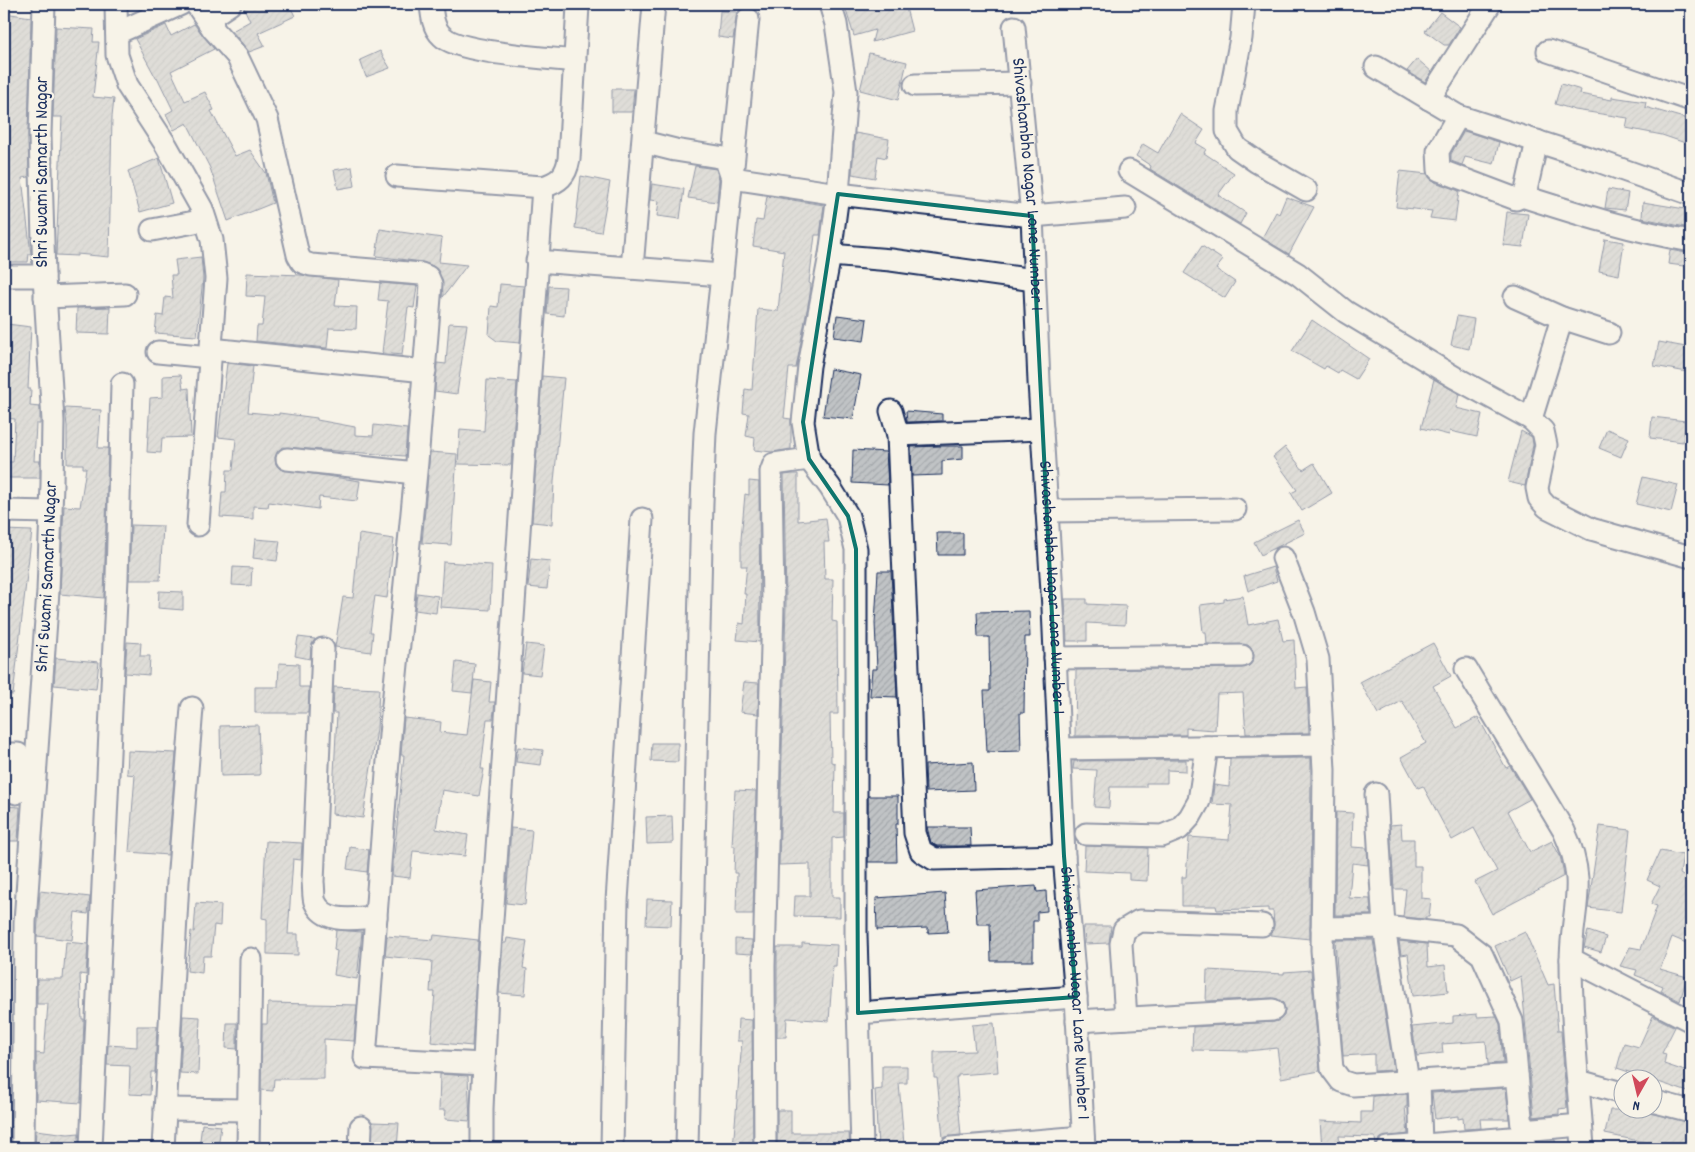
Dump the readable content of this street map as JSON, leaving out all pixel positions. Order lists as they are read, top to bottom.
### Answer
{
  "streets": {
    "street": ["Shri Swami Samarth Nagar", "Shivashambho Nagar Lane Number 1"]
  },
  "north": "bottom"
}
